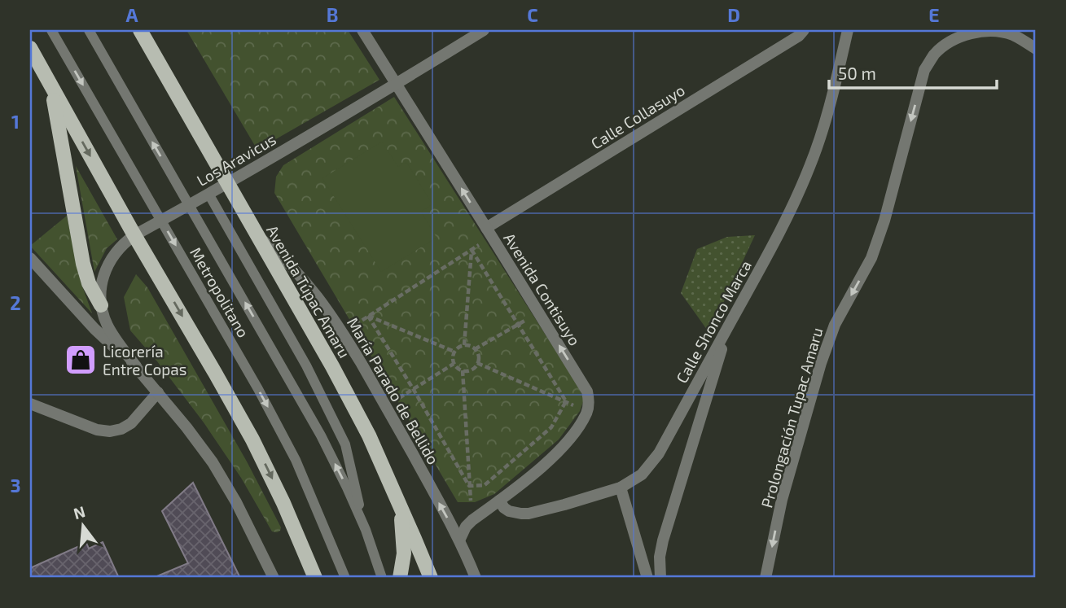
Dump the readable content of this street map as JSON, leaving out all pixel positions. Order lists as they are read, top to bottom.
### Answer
{
  "streets": {
    "main road": ["Avenida Túpac Amaru"],
    "street": [
      "Calle Collasuyo",
      "Los Aravicus",
      "Avenida Contisuyo",
      "Calle Shonco Marca",
      "María Parado de Bellido",
      "Prolongación Tupac Amaru"
    ],
    "lane": ["Metropolitano"]
  },
  "crossings": [
    ["Calle Collasuyo", "Avenida Contisuyo"],
    ["Los Aravicus", "Avenida Contisuyo"],
    ["Los Aravicus", "Avenida Túpac Amaru"],
    ["Los Aravicus", "Metropolitano"],
    ["Avenida Túpac Amaru", "María Parado de Bellido"]
  ],
  "one_way": ["Avenida Contisuyo", "María Parado de Bellido", "Prolongación Tupac Amaru"],
  "places": {
    "shop": ["Licorería Entre Copas"]
  },
  "scale_bar": "50 m",
  "north": "top",
  "grid": {
    "columns": [
      "A",
      "B",
      "C",
      "D",
      "E"
    ],
    "rows": ["1", "2", "3"]
  }
}
